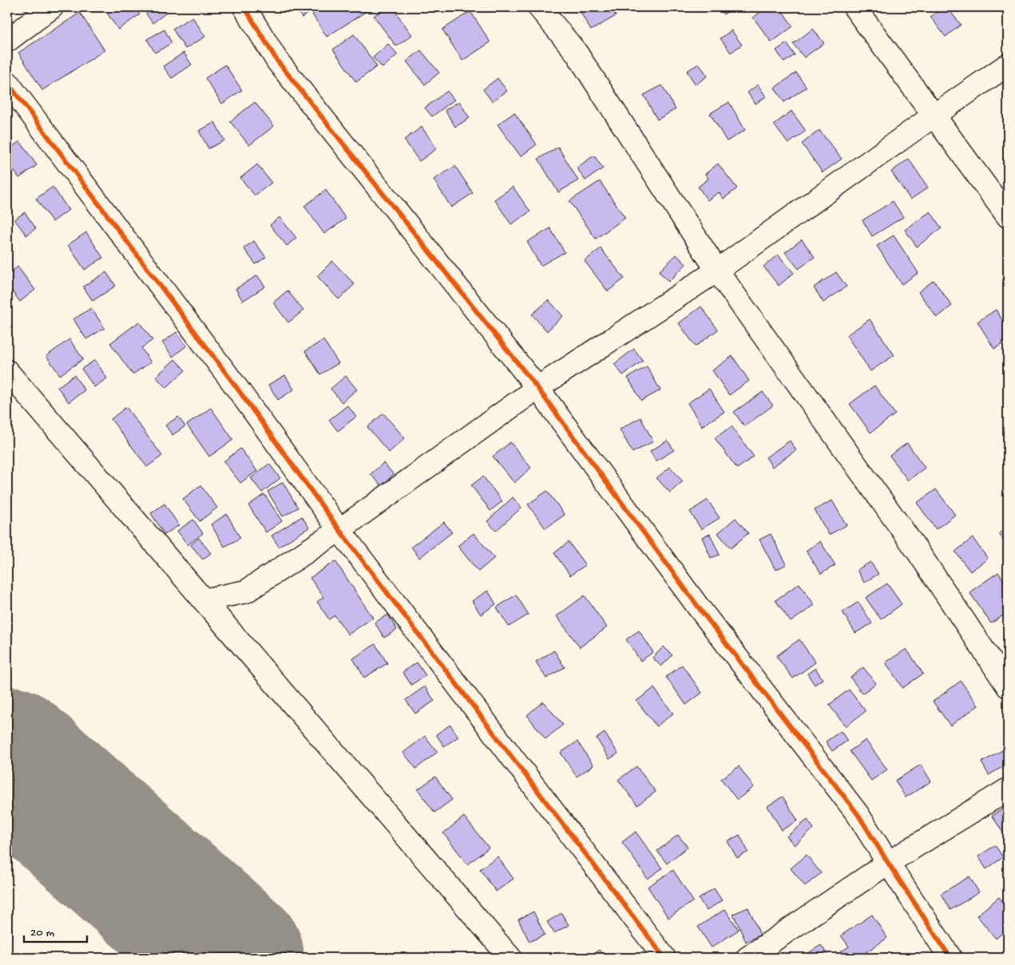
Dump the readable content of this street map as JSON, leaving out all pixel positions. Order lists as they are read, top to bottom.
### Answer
{
  "scale_bar": "20 m"
}
